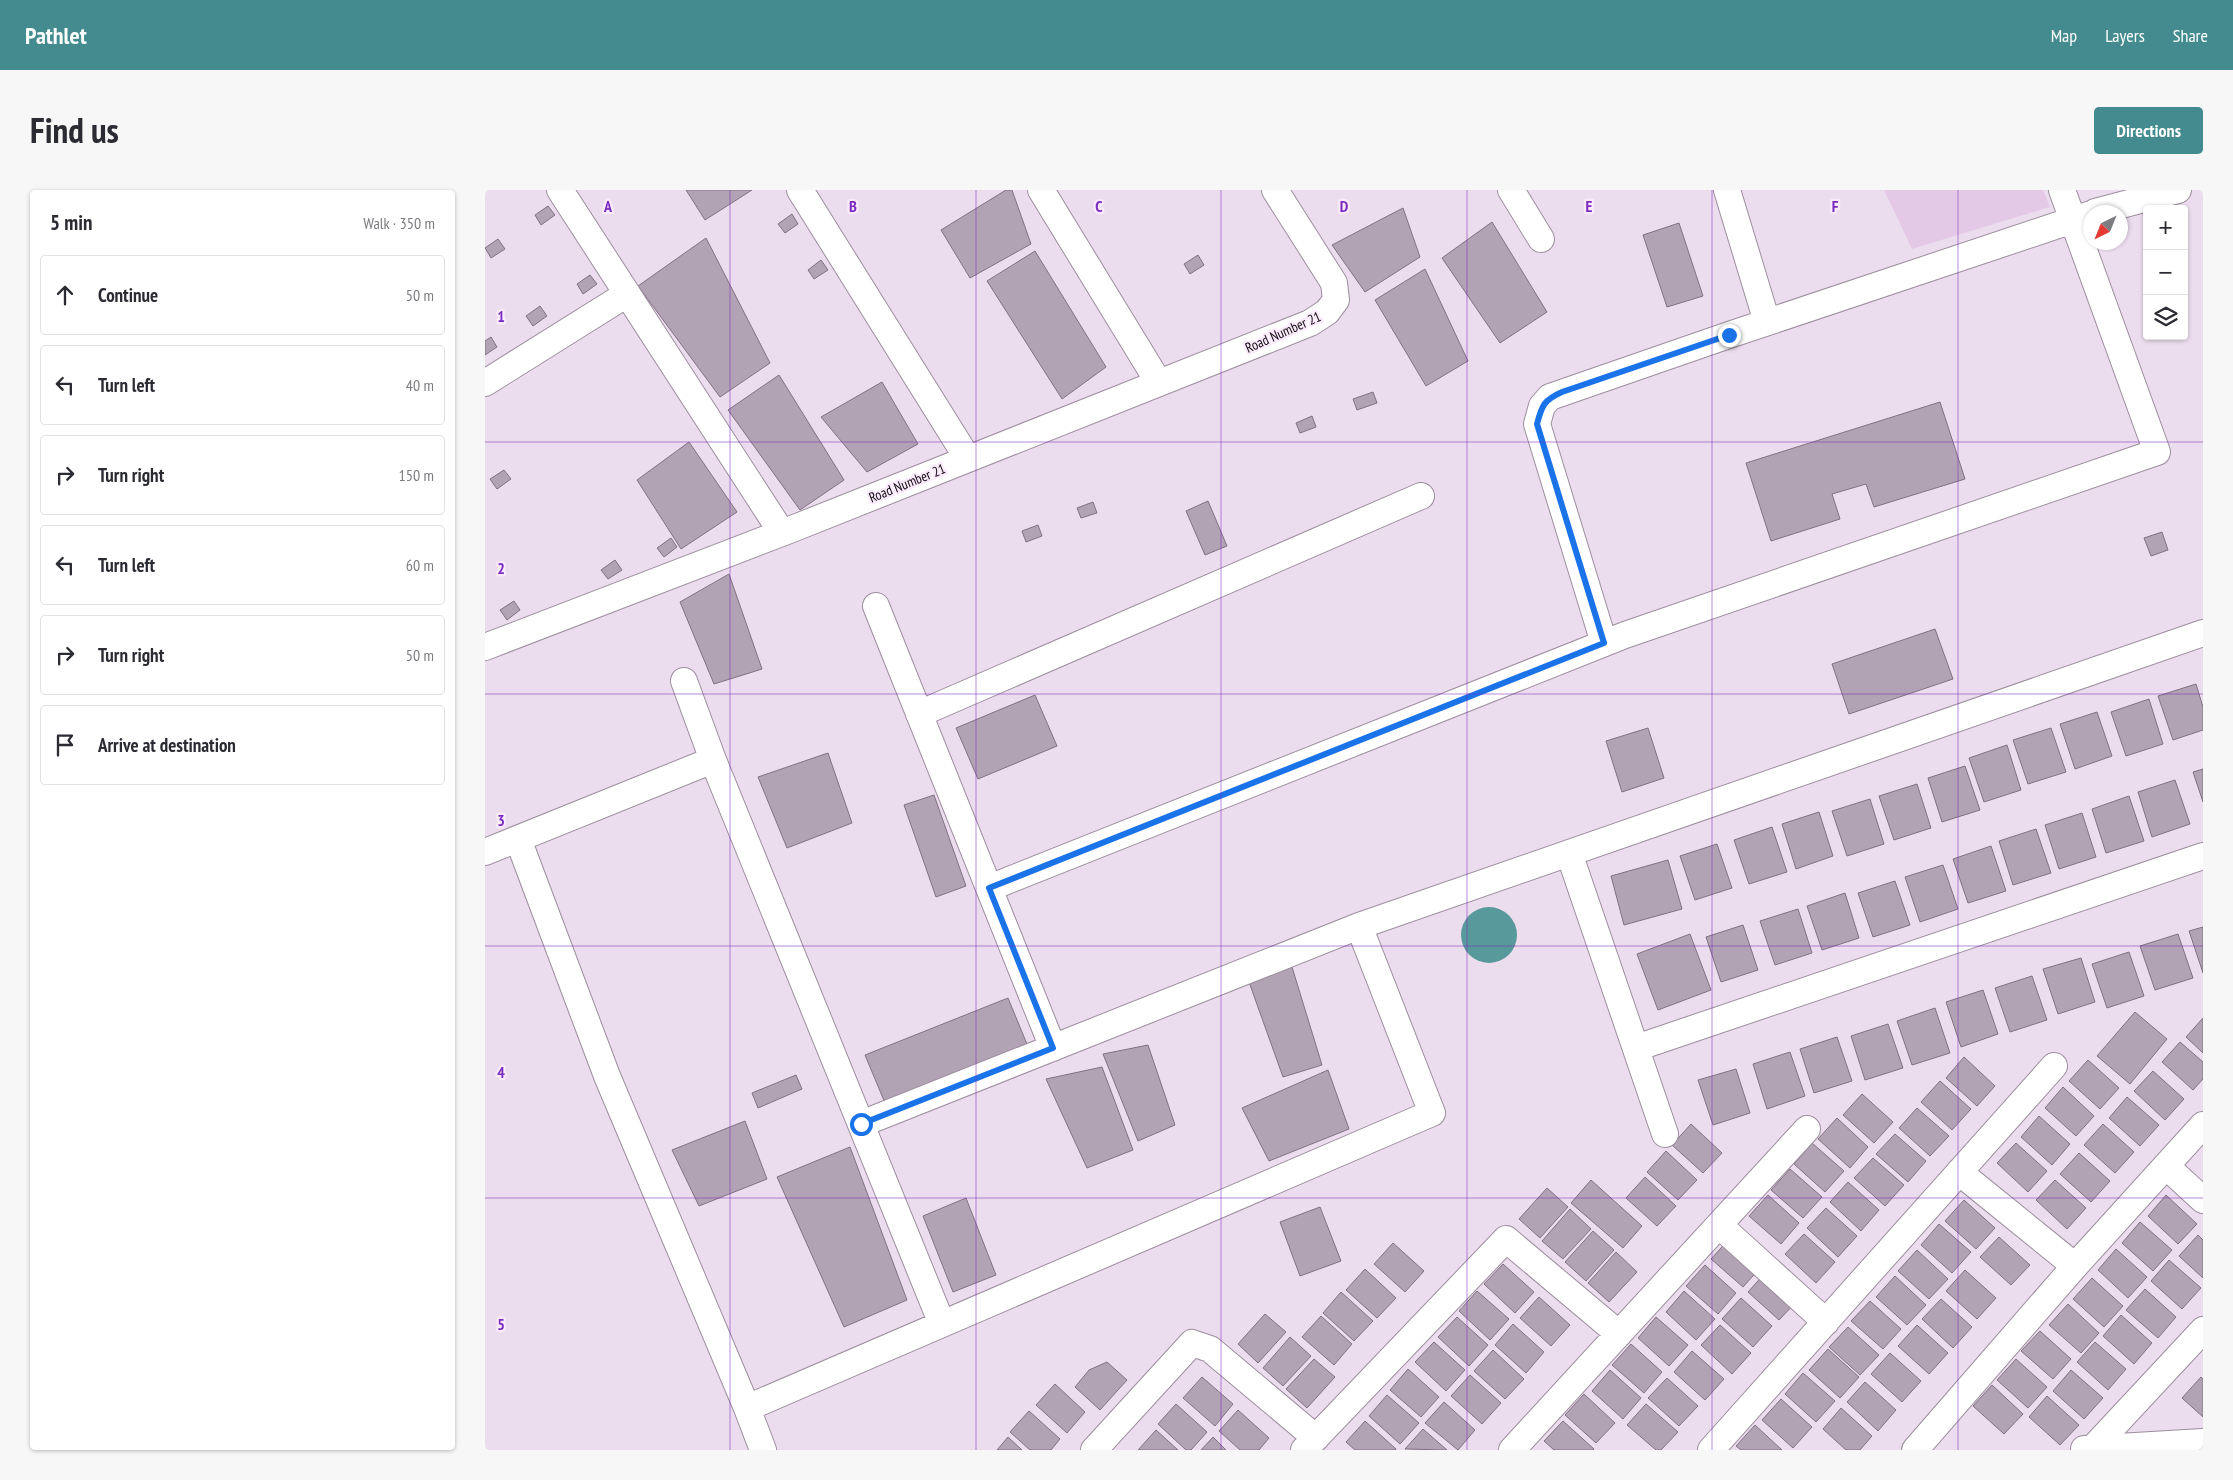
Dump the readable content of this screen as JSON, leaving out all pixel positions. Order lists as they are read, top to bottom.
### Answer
{
  "streets": {
    "street": ["Road Number 21"]
  },
  "north": "bottom left",
  "page": {
    "header": "Pathlet",
    "nav": ["Map", "Layers", "Share"],
    "title": "Find us",
    "buttons": "Directions",
    "heading": ["5 min", "Walk · 350 m"],
    "map_buttons": ["+", "−"],
    "list": [
      ["Continue", "50 m"],
      ["Turn left", "40 m"],
      ["Turn right", "150 m"],
      ["Turn left", "60 m"],
      ["Turn right", "50 m"],
      "Arrive at destination"
    ]
  },
  "grid": {
    "columns": [
      "A",
      "B",
      "C",
      "D",
      "E",
      "F"
    ],
    "rows": [
      "1",
      "2",
      "3",
      "4",
      "5"
    ]
  }
}
